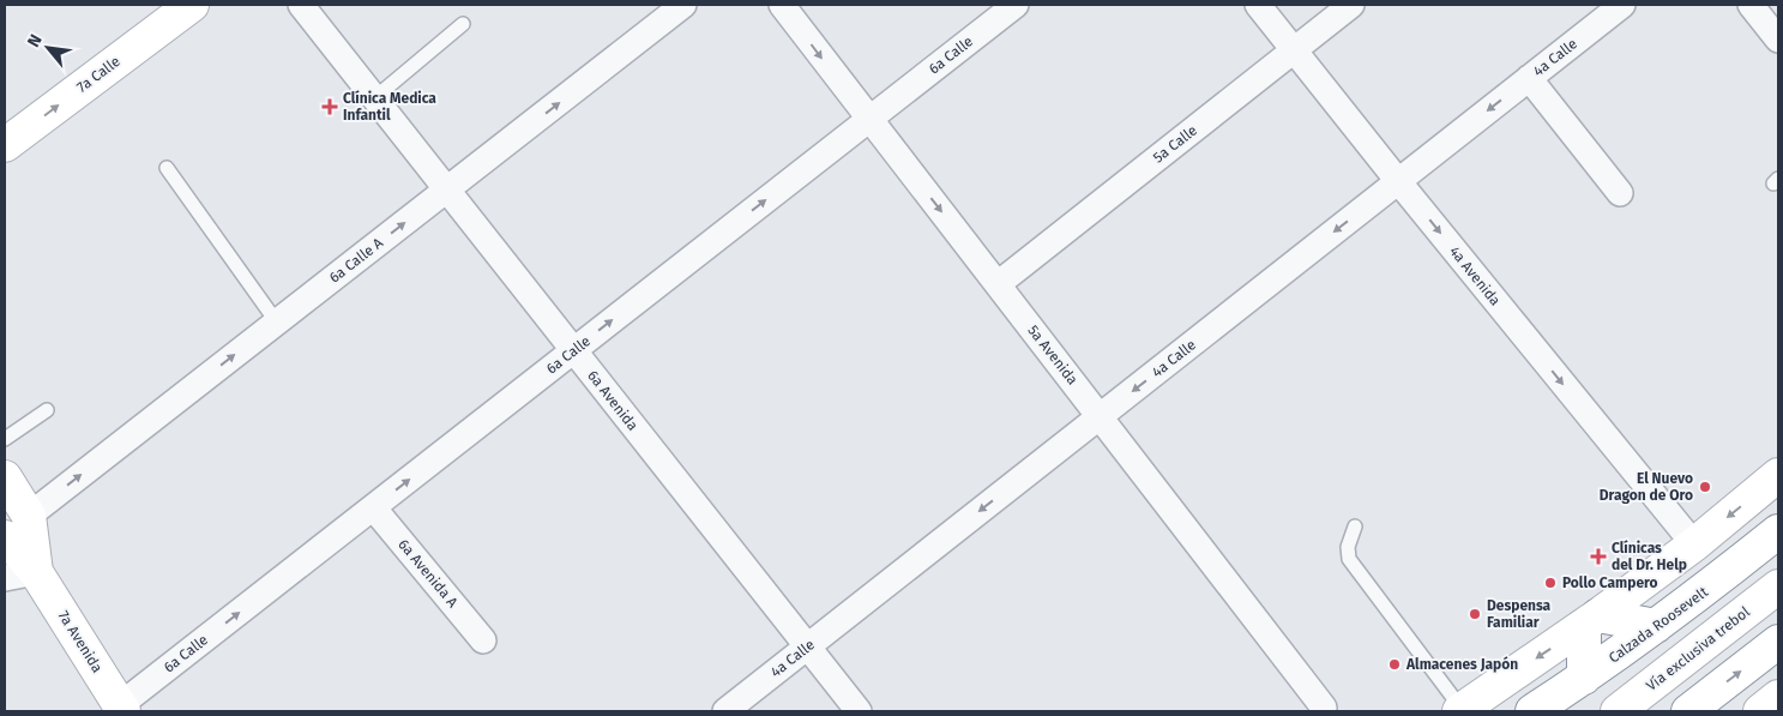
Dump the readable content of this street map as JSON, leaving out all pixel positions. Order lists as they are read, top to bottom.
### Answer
{
  "streets": {
    "main road": [
      "7a Calle",
      "Calzada Roosevelt",
      "7a Avenida",
      "Vía exclusiva trebol"
    ],
    "street": [
      "6a Calle",
      "4a Calle",
      "5a Calle",
      "6a Calle A",
      "4a Avenida",
      "5a Avenida",
      "6a Avenida",
      "6a Avenida A"
    ]
  },
  "crossings": [
    ["6a Calle", "5a Avenida"],
    ["6a Calle", "6a Avenida"],
    ["6a Calle", "6a Avenida A"],
    ["6a Calle", "7a Avenida"],
    ["4a Calle", "4a Avenida"],
    ["4a Calle", "5a Avenida"],
    ["4a Calle", "6a Avenida"],
    ["5a Calle", "4a Avenida"],
    ["5a Calle", "5a Avenida"],
    ["6a Calle A", "6a Avenida"],
    ["6a Calle A", "7a Avenida"]
  ],
  "one_way": [
    "6a Calle",
    "4a Calle",
    "7a Calle",
    "6a Calle A",
    "5a Avenida"
  ],
  "places": {
    "health": ["Clínica Medica Infantil", "Clínicas del Dr. Help"],
    "other": [
      "El Nuevo Dragon de Oro",
      "Pollo Campero",
      "Despensa Familiar",
      "Almacenes Japón"
    ]
  },
  "north": "top left"
}
